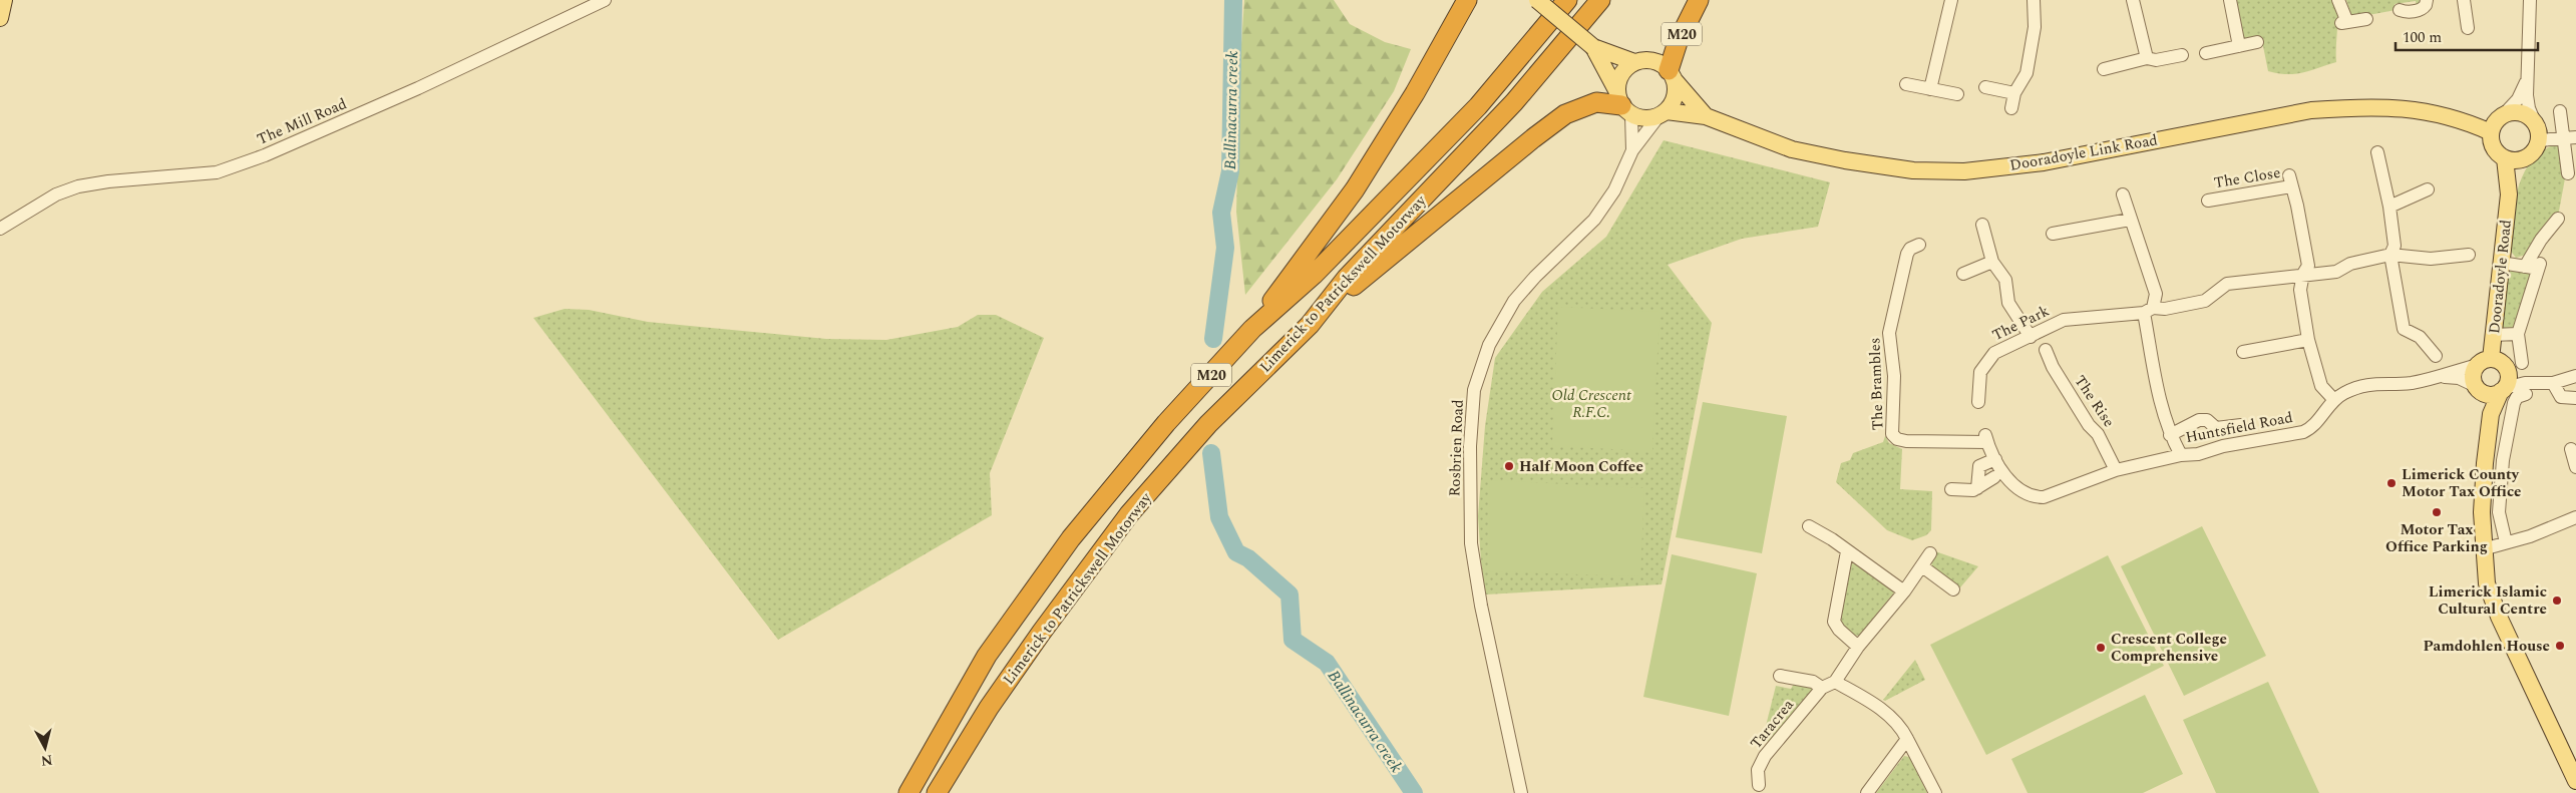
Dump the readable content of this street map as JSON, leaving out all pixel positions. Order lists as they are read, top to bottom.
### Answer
{
  "streets": {
    "highway": ["M20", "Limerick to Patrickswell Motorway"],
    "main road": ["Dooradoyle Link Road", "Dooradoyle Road"],
    "street": [
      "The Mill Road",
      "The Close",
      "The Park",
      "The Brambles",
      "The Rise",
      "Huntsfield Road",
      "Rosbrien Road",
      "Taracrea"
    ]
  },
  "crossings": [
    ["M20", "Dooradoyle Link Road"],
    ["M20", "Limerick to Patrickswell Motorway"],
    ["M20", "Rosbrien Road"],
    ["Dooradoyle Link Road", "Dooradoyle Road"],
    ["Dooradoyle Link Road", "Rosbrien Road"],
    ["The Close", "The Park"],
    ["Dooradoyle Road", "Huntsfield Road"],
    ["The Brambles", "Huntsfield Road"],
    ["The Rise", "Huntsfield Road"]
  ],
  "water": ["Ballinacurra creek"],
  "parks": ["Old Crescent R.F.C."],
  "places": [
    "Half Moon Coffee",
    "Limerick County Motor Tax Office",
    "Motor Tax Office Parking",
    "Limerick Islamic Cultural Centre",
    "Pamdohlen House",
    "Crescent College Comprehensive"
  ],
  "scale_bar": "100 m",
  "north": "bottom"
}
